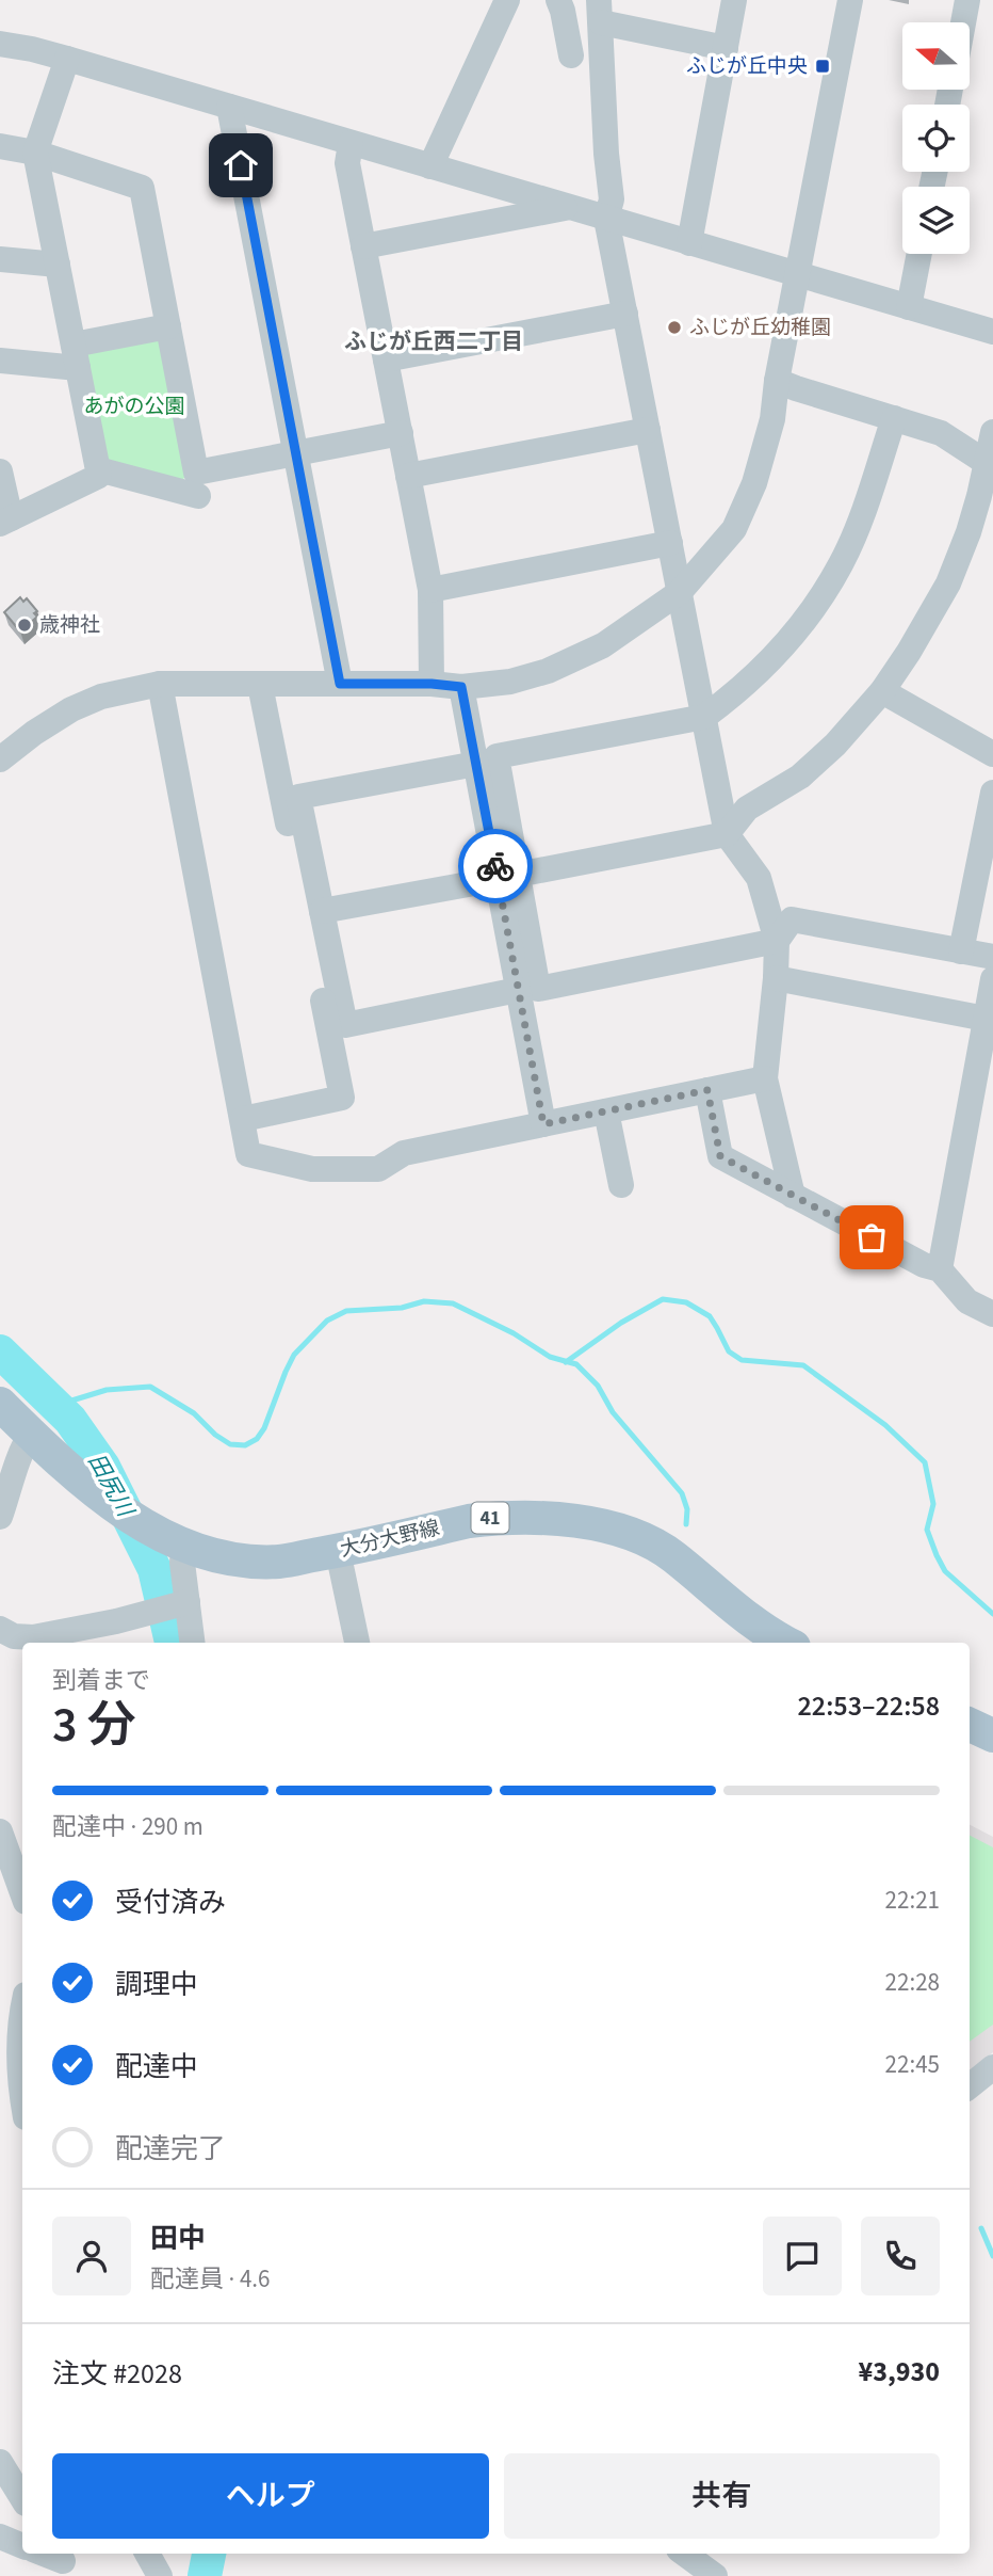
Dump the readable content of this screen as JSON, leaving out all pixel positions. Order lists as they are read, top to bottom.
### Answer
{
  "streets": {
    "main road": ["41", "大分大野線"]
  },
  "districts": ["ふじが丘西二丁目"],
  "water": ["田尻川"],
  "parks": ["あがの公園"],
  "places": {
    "transit": ["ふじが丘中央"],
    "other": ["ふじが丘幼稚園", "歳神社"]
  },
  "north": "left",
  "page": {
    "heading": ["3 分", "到着まで", "22:53–22:58"],
    "panel": [
      "田中",
      "配達員 · 4.6",
      "注文 #2028",
      "¥3,930"
    ],
    "bar": "配達中 · 290 m",
    "list": [
      ["受付済み", "22:21"],
      ["調理中", "22:28"],
      ["配達中", "22:45"],
      "配達完了"
    ],
    "buttons": ["ヘルプ", "共有"]
  }
}
